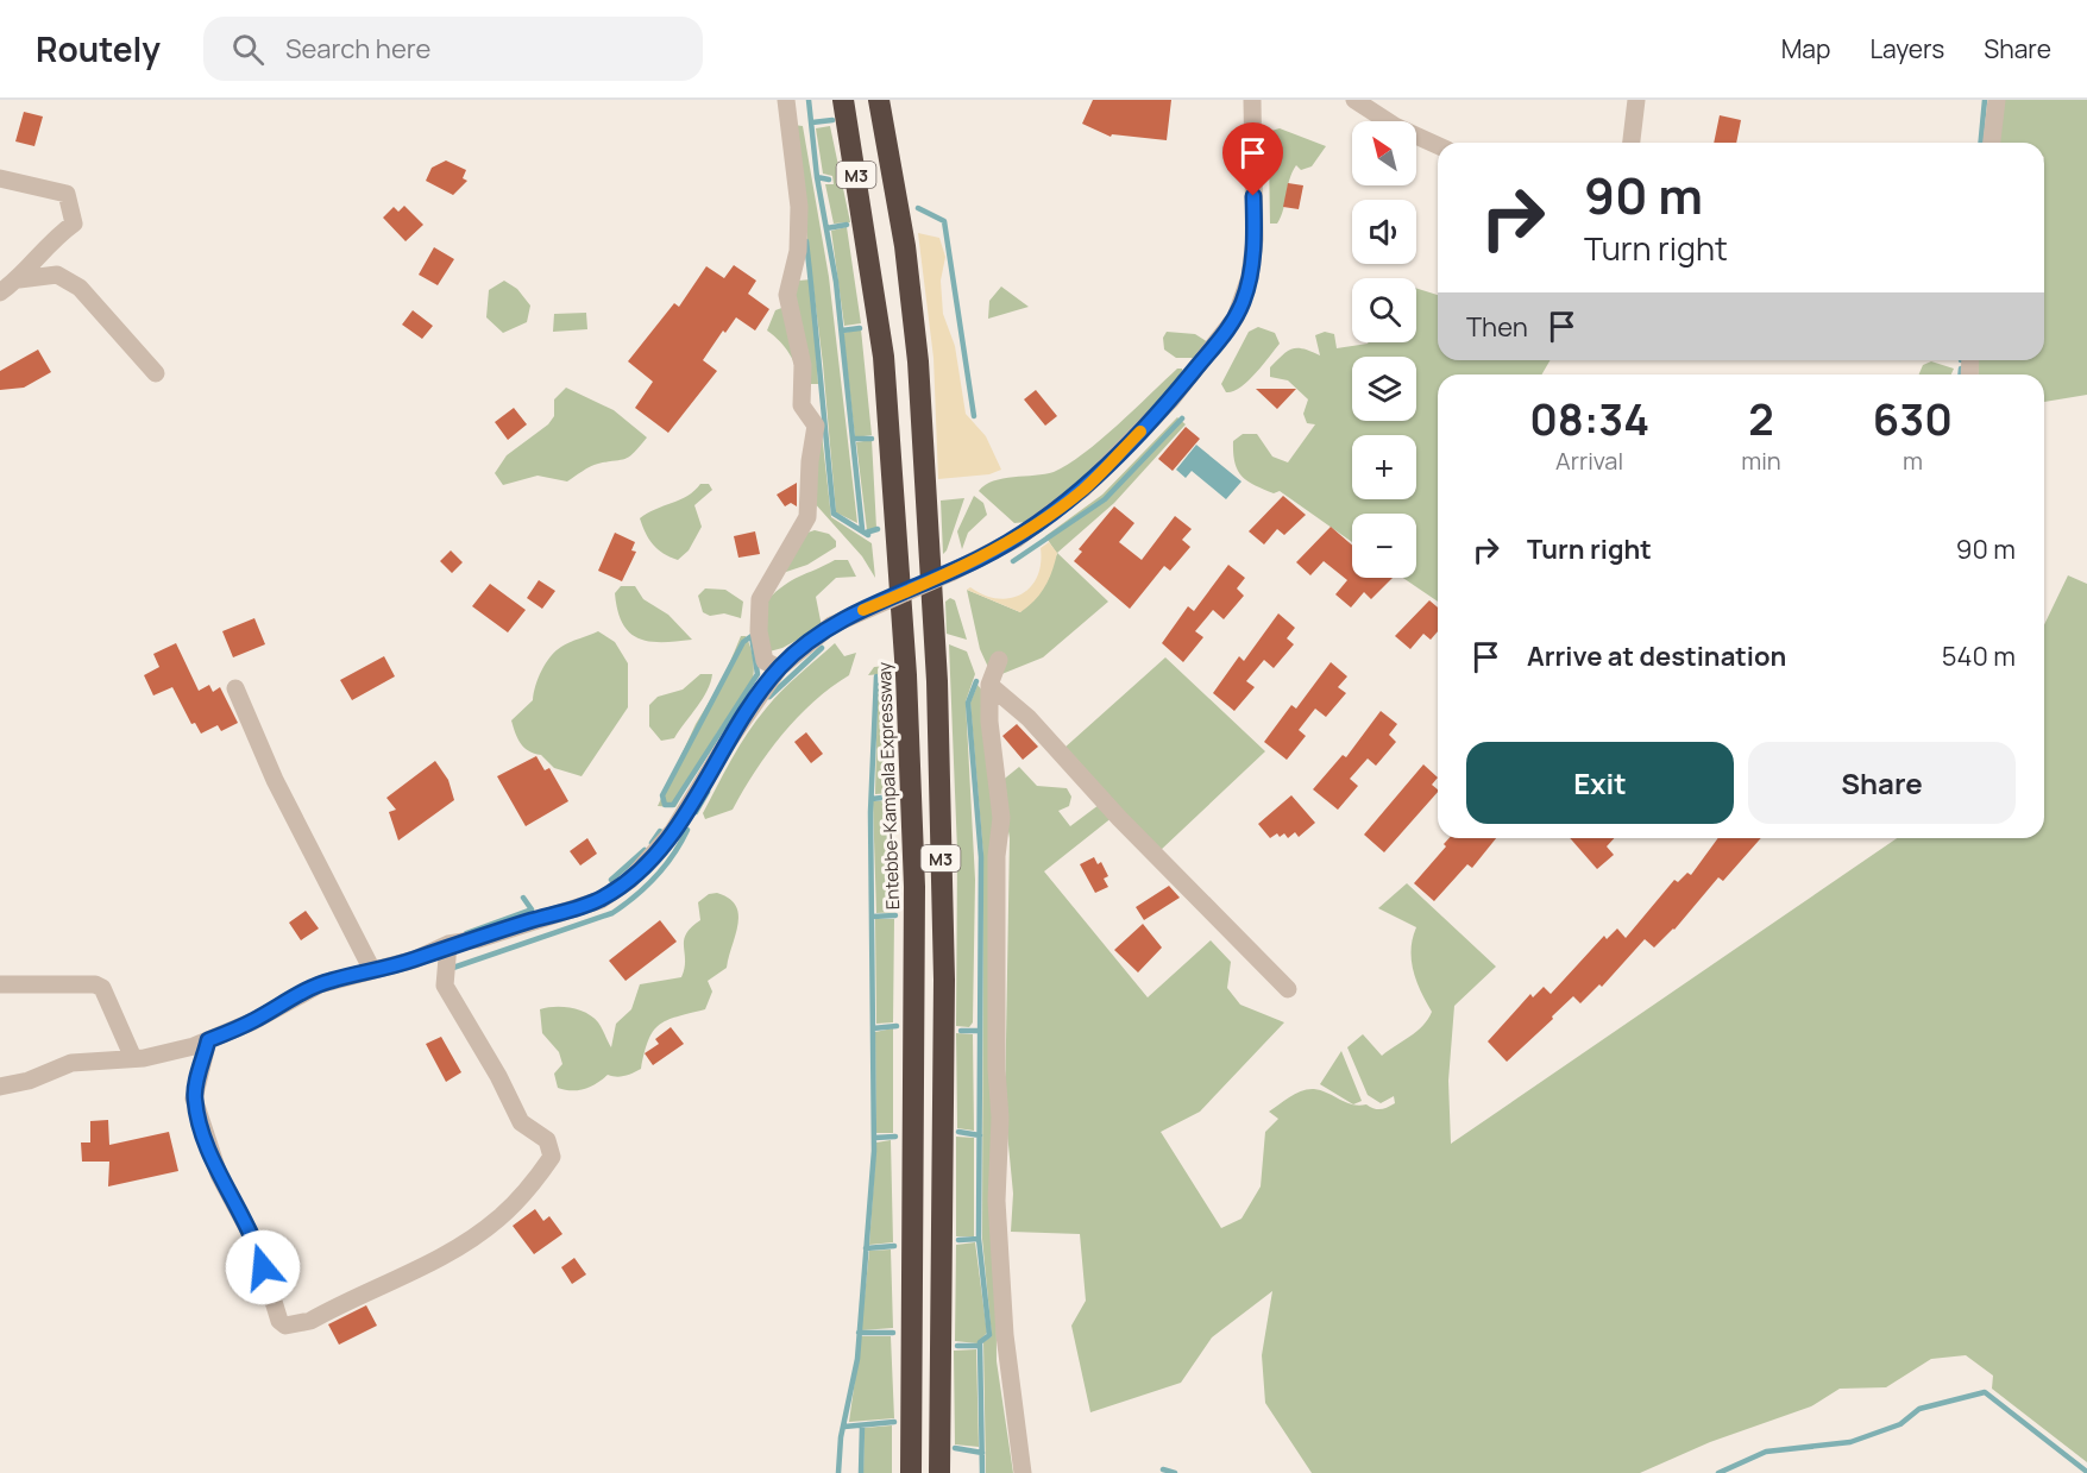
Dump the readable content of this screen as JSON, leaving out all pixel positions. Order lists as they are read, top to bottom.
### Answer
{
  "streets": {
    "highway": ["M3", "Entebbe-Kampala Expressway"]
  },
  "north": "top left",
  "page": {
    "header": "Routely",
    "search": "Search here",
    "nav": ["Map", "Layers", "Share"],
    "map_buttons": ["+", "−"],
    "turn": ["90 m", "Turn right"],
    "then": "Then",
    "eta": [
      "08:34",
      "Arrival",
      "2",
      "min",
      "630",
      "m"
    ],
    "list": [
      {
        "name": "Turn right",
        "value": "90 m"
      },
      {
        "name": "Arrive at destination",
        "value": "540 m"
      }
    ],
    "buttons": ["Exit", "Share"]
  }
}
